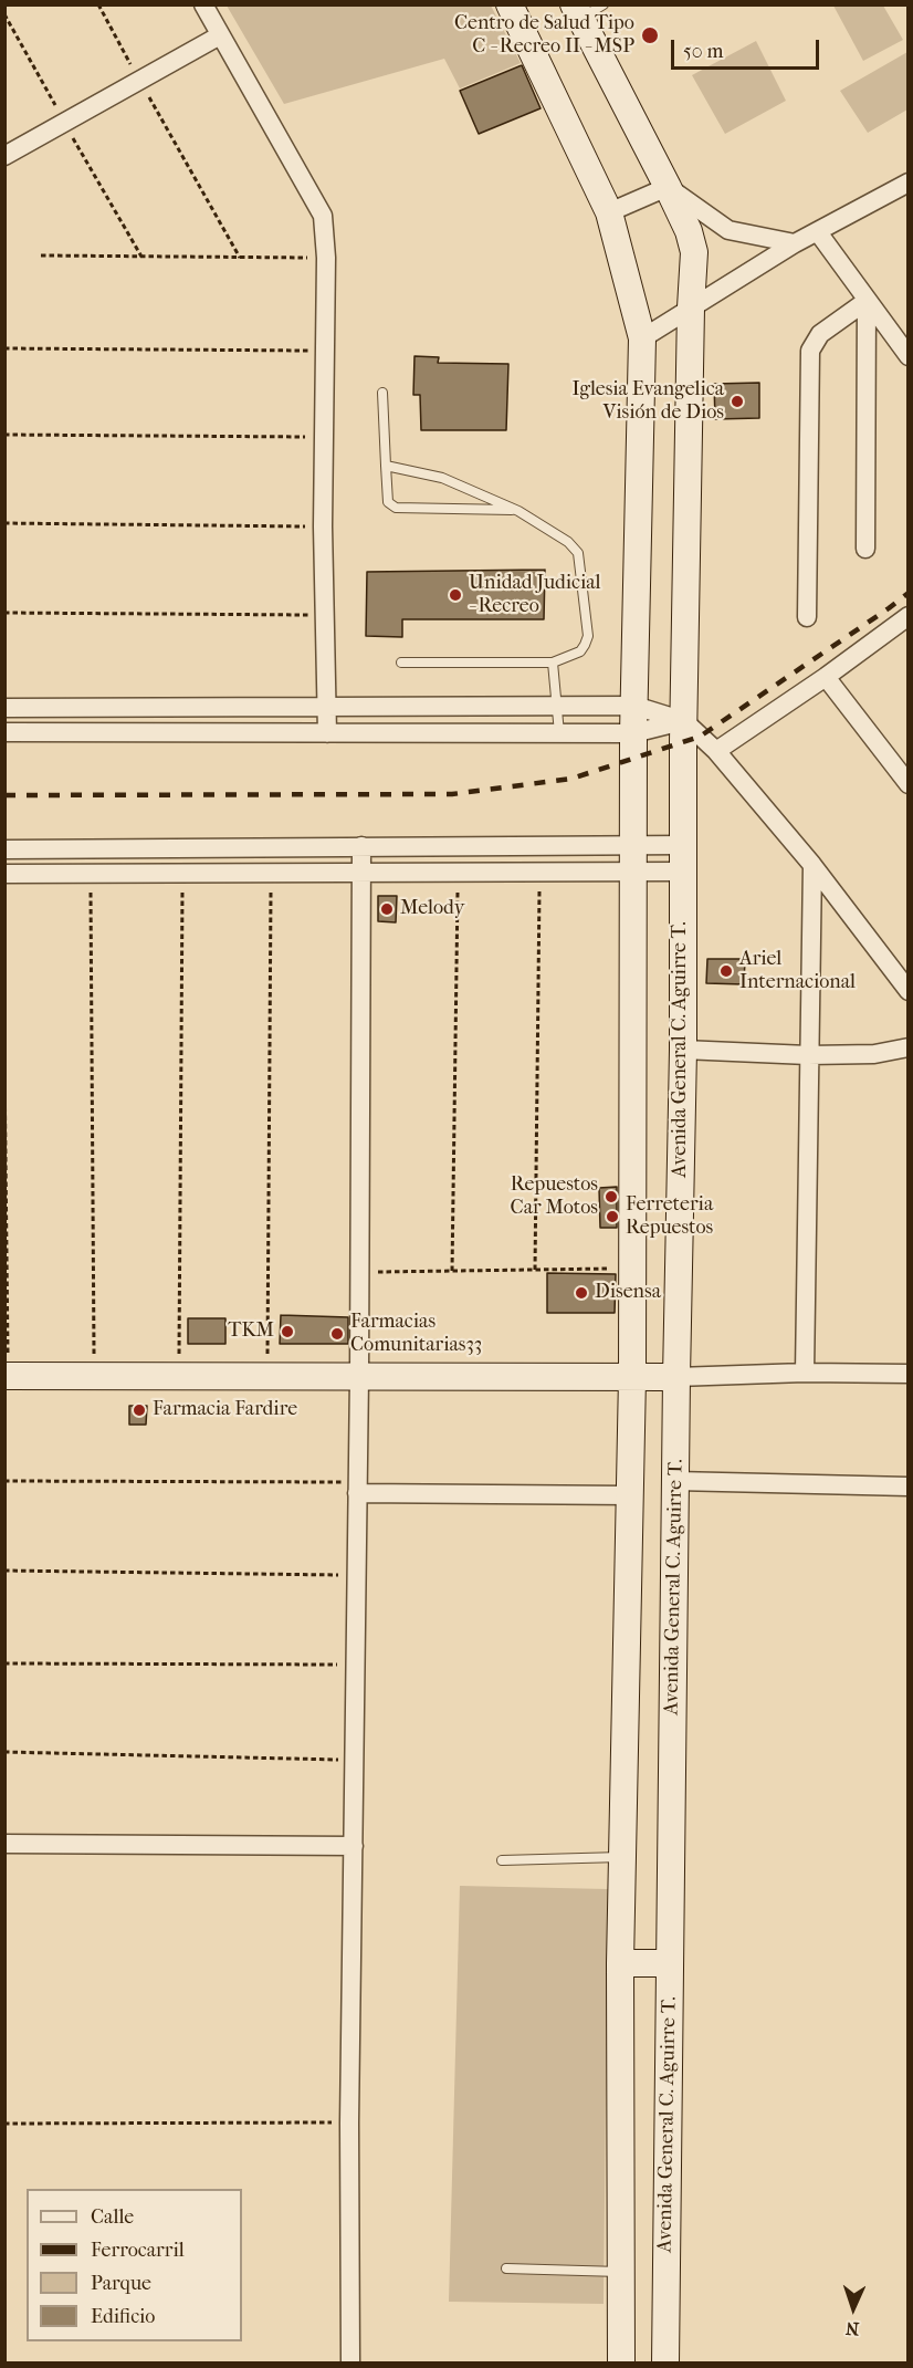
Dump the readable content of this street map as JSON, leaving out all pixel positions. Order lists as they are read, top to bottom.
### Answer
{
  "streets": {
    "street": ["Avenida General C. Aguirre T."]
  },
  "places": [
    "Centro de Salud Tipo C - Recreo II - MSP",
    "Iglesia Evangelica Visión de Dios",
    "Unidad Judicial - Recreo",
    "Melody",
    "Ariel Internacional",
    "Repuestos Car Motos",
    "Ferreteria Repuestos",
    "Disensa",
    "TKM",
    "Farmacias Comunitarias33",
    "Farmacia Fardire"
  ],
  "legend": [
    "Calle",
    "Ferrocarril",
    "Parque",
    "Edificio"
  ],
  "scale_bar": "50 m",
  "north": "bottom"
}
